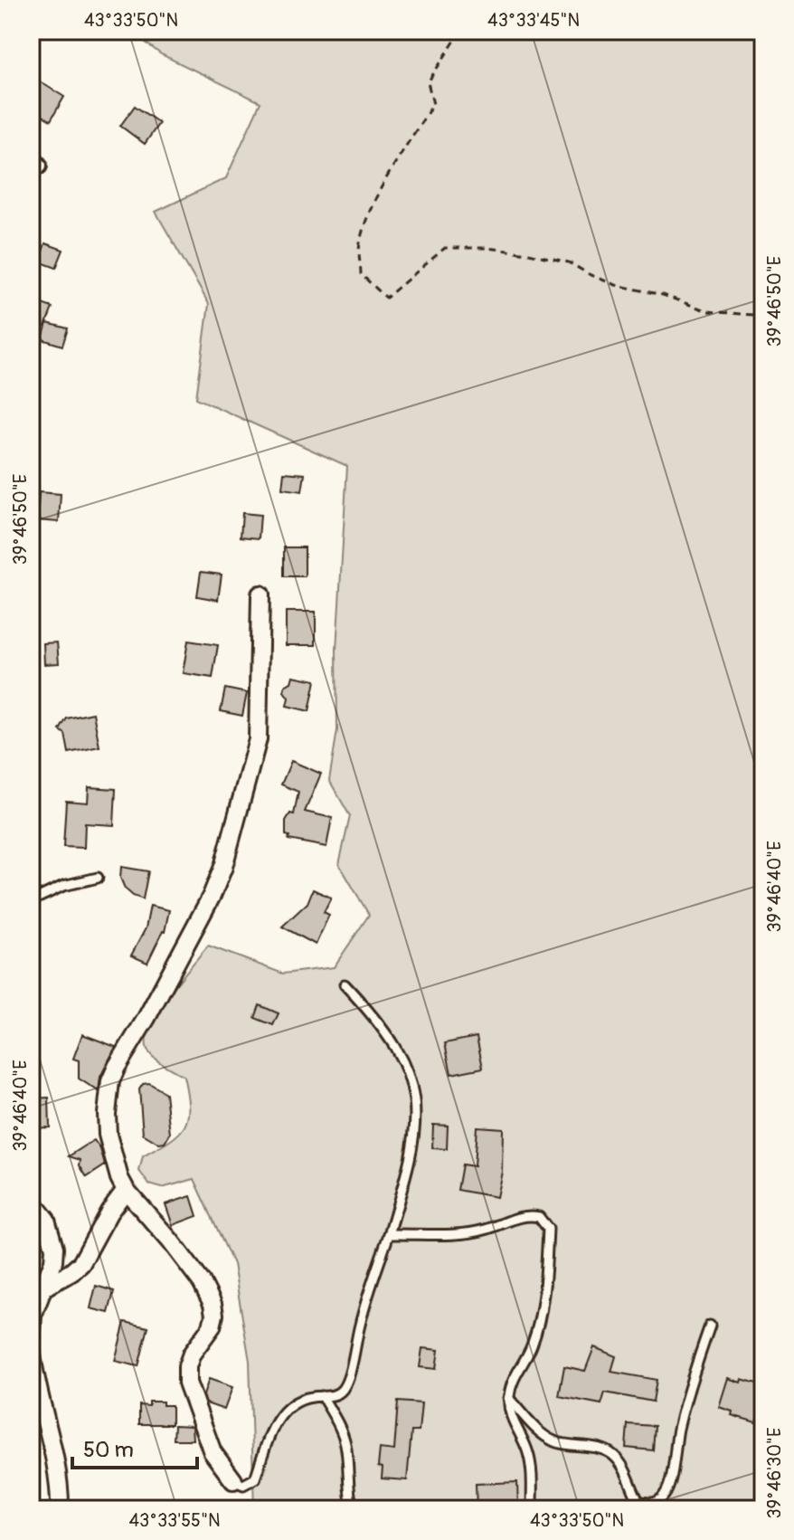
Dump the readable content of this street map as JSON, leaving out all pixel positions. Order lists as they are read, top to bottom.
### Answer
{
  "scale_bar": "50 m",
  "coordinates": [
    "43°33'50\"N",
    "43°33'45\"N",
    "39°46'50\"E",
    "39°46'40\"E",
    "39°46'30\"E",
    "43°33'55\"N"
  ]
}
